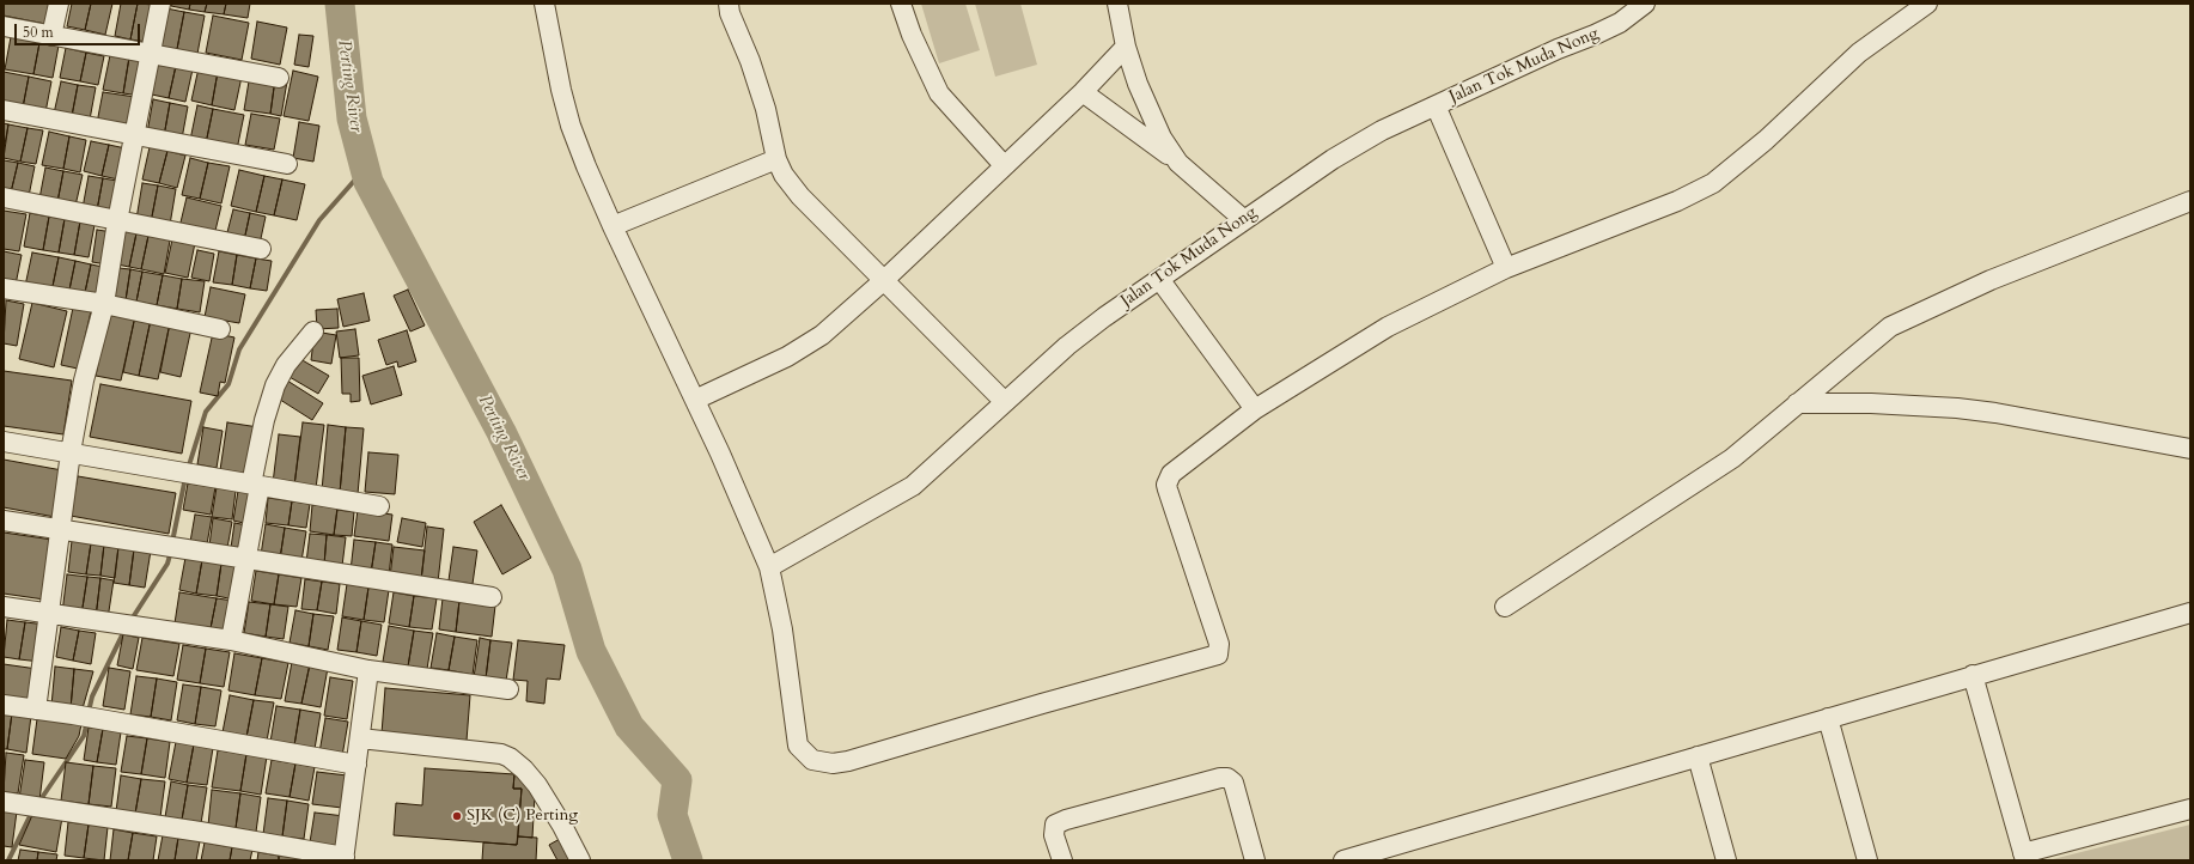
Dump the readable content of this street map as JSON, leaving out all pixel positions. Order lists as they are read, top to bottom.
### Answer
{
  "streets": {
    "street": ["Jalan Tok Muda Nong"]
  },
  "water": ["Perting River"],
  "places": ["SJK (C) Perting"],
  "scale_bar": "50 m"
}
